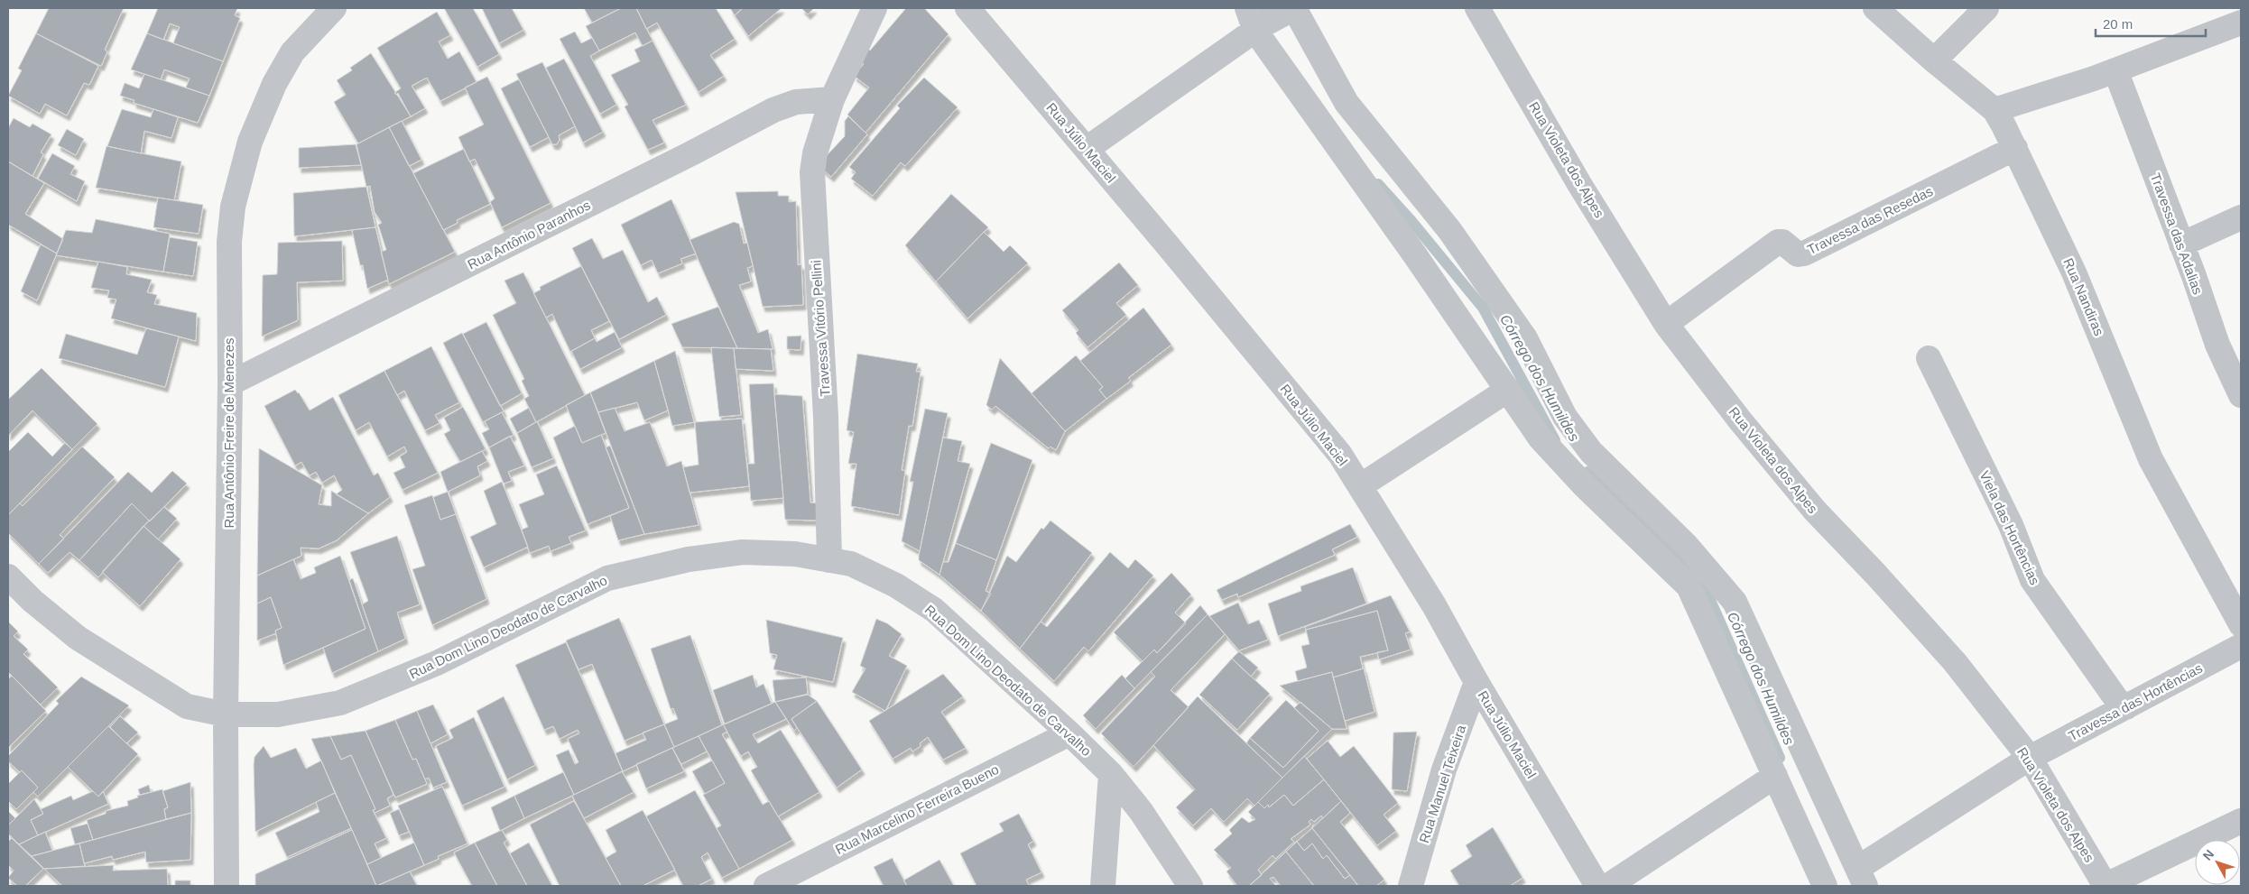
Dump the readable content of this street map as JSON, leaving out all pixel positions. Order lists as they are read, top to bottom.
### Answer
{
  "streets": {
    "street": [
      "Rua Júlio Maciel",
      "Rua Violeta dos Alpes",
      "Travessa das Resedas",
      "Travessa das Adalias",
      "Rua Antônio Paranhos",
      "Rua Nandiras",
      "Travessa Vitório Pellini",
      "Rua Antônio Freire de Menezes",
      "Viela das Hortências",
      "Rua Dom Lino Deodato de Carvalho",
      "Travessa das Hortências",
      "Rua Manuel Teixeira",
      "Rua Marcelino Ferreira Bueno"
    ]
  },
  "crossings": [
    ["Rua Júlio Maciel", "Rua Manuel Teixeira"],
    ["Rua Violeta dos Alpes", "Travessa das Resedas"],
    ["Rua Violeta dos Alpes", "Travessa das Hortências"],
    ["Travessa das Resedas", "Rua Nandiras"],
    ["Rua Antônio Paranhos", "Travessa Vitório Pellini"],
    ["Rua Antônio Paranhos", "Rua Antônio Freire de Menezes"],
    ["Travessa Vitório Pellini", "Rua Dom Lino Deodato de Carvalho"],
    ["Rua Antônio Freire de Menezes", "Rua Dom Lino Deodato de Carvalho"],
    ["Viela das Hortências", "Travessa das Hortências"],
    ["Rua Dom Lino Deodato de Carvalho", "Rua Marcelino Ferreira Bueno"]
  ],
  "water": ["Córrego dos Humildes"],
  "scale_bar": "20 m",
  "north": "top left"
}
